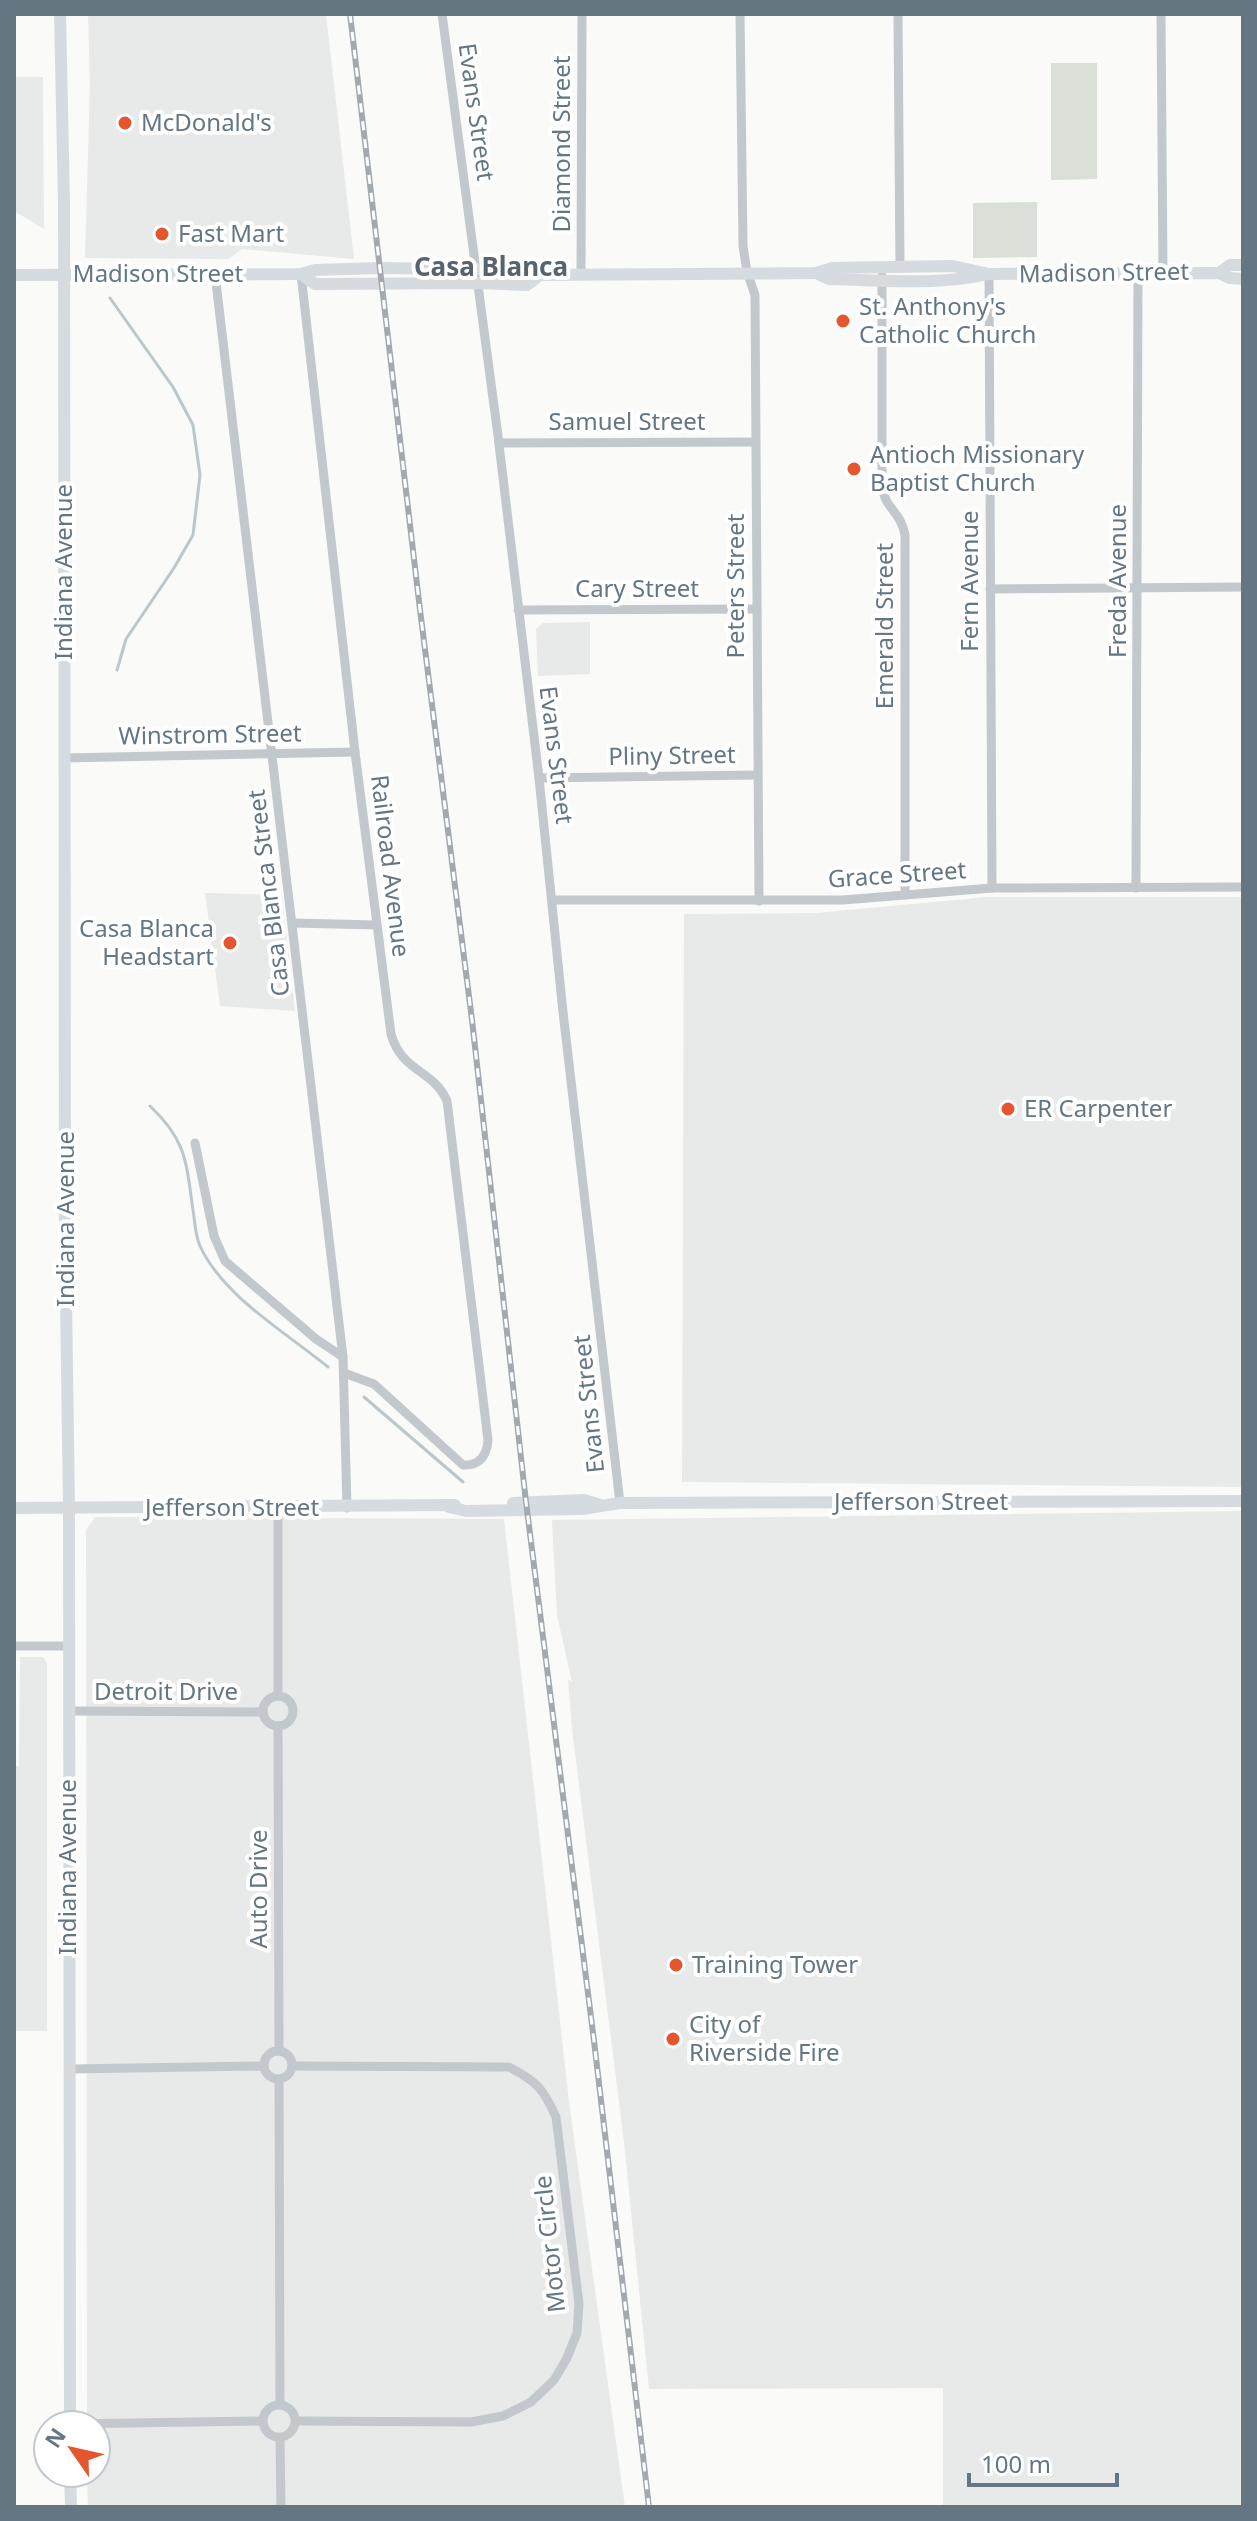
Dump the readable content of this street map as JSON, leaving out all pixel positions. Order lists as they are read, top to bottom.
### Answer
{
  "streets": {
    "street": [
      "Evans Street",
      "Diamond Street",
      "Madison Street",
      "Samuel Street",
      "Indiana Avenue",
      "Fern Avenue",
      "Freda Avenue",
      "Peters Street",
      "Cary Street",
      "Emerald Street",
      "Winstrom Street",
      "Pliny Street",
      "Railroad Avenue",
      "Grace Street",
      "Casa Blanca Street",
      "Jefferson Street",
      "Detroit Drive",
      "Auto Drive",
      "Motor Circle"
    ]
  },
  "crossings": [
    ["Evans Street", "Madison Street"],
    ["Evans Street", "Samuel Street"],
    ["Evans Street", "Cary Street"],
    ["Evans Street", "Pliny Street"],
    ["Evans Street", "Grace Street"],
    ["Evans Street", "Jefferson Street"],
    ["Diamond Street", "Madison Street"],
    ["Madison Street", "Indiana Avenue"],
    ["Madison Street", "Fern Avenue"],
    ["Madison Street", "Freda Avenue"],
    ["Madison Street", "Peters Street"],
    ["Madison Street", "Emerald Street"],
    ["Madison Street", "Railroad Avenue"],
    ["Madison Street", "Casa Blanca Street"],
    ["Samuel Street", "Peters Street"],
    ["Indiana Avenue", "Winstrom Street"],
    ["Indiana Avenue", "Jefferson Street"],
    ["Indiana Avenue", "Detroit Drive"],
    ["Fern Avenue", "Grace Street"],
    ["Freda Avenue", "Grace Street"],
    ["Peters Street", "Cary Street"],
    ["Peters Street", "Pliny Street"],
    ["Peters Street", "Grace Street"],
    ["Emerald Street", "Grace Street"],
    ["Winstrom Street", "Railroad Avenue"],
    ["Winstrom Street", "Casa Blanca Street"],
    ["Railroad Avenue", "Casa Blanca Street"],
    ["Casa Blanca Street", "Jefferson Street"],
    ["Jefferson Street", "Auto Drive"],
    ["Detroit Drive", "Auto Drive"],
    ["Auto Drive", "Motor Circle"]
  ],
  "districts": ["Casa Blanca"],
  "places": [
    "McDonald's",
    "Fast Mart",
    "St. Anthony's Catholic Church",
    "Antioch Missionary Baptist Church",
    "Casa Blanca Headstart",
    "ER Carpenter",
    "Training Tower",
    "City of Riverside Fire"
  ],
  "scale_bar": "100 m",
  "north": "top left"
}
